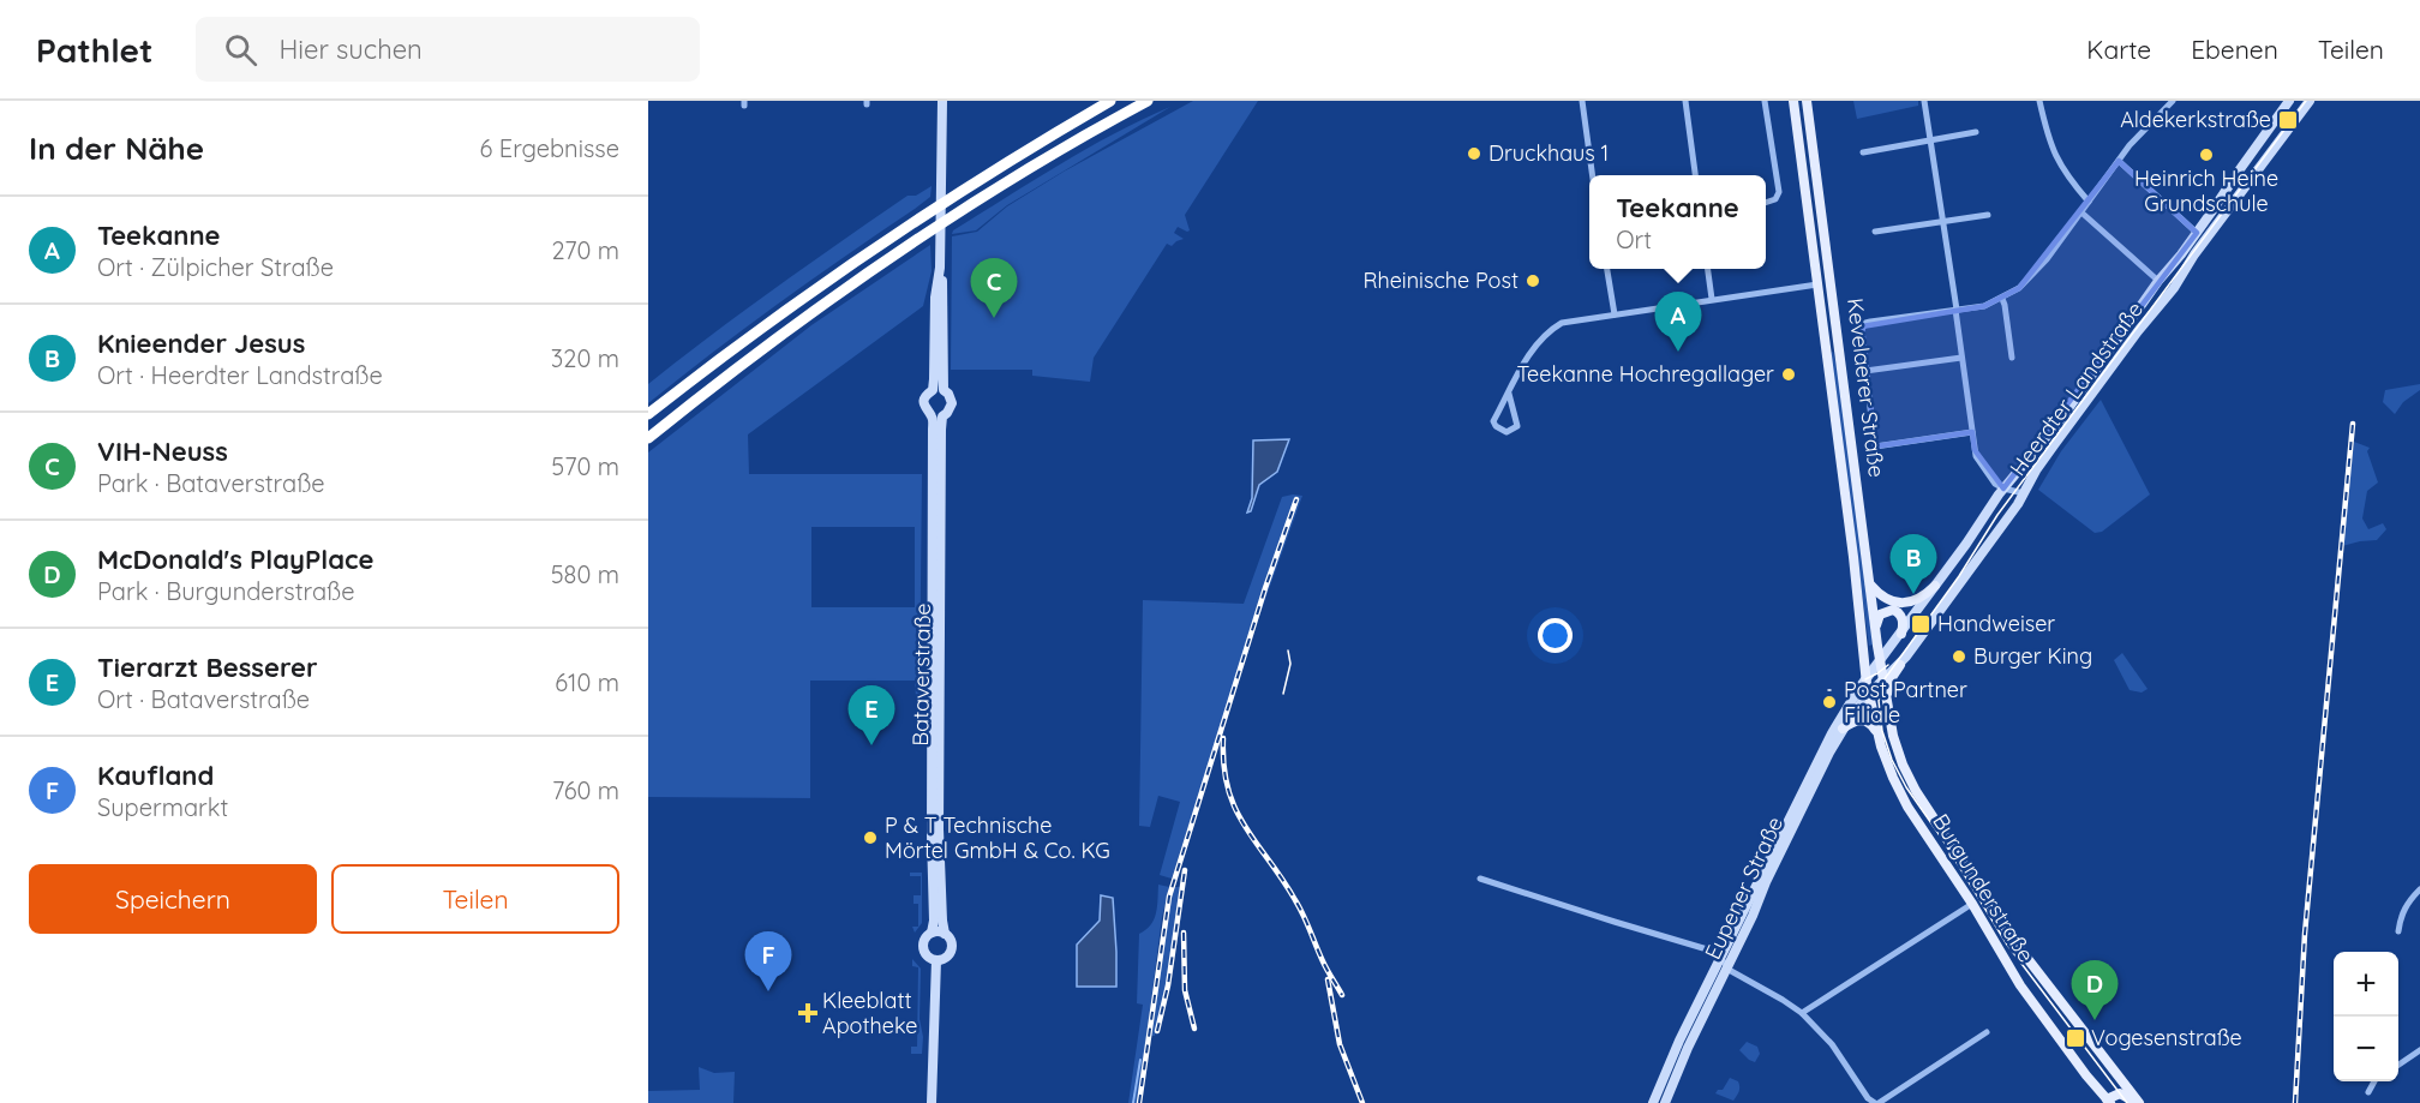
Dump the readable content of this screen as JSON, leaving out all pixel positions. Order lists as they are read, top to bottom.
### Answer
{
  "streets": {
    "main road": [
      "Kevelaerer Straße",
      "Heerdter Landstraße",
      "Bataverstraße",
      "Eupener Straße",
      "Burgunderstraße"
    ]
  },
  "crossings": [
    ["Kevelaerer Straße", "Heerdter Landstraße"],
    ["Kevelaerer Straße", "Eupener Straße"],
    ["Kevelaerer Straße", "Burgunderstraße"],
    ["Heerdter Landstraße", "Eupener Straße"],
    ["Heerdter Landstraße", "Burgunderstraße"],
    ["Eupener Straße", "Burgunderstraße"]
  ],
  "places": {
    "transit": ["Aldekerkstraße", "Handweiser", "Vogesenstraße"],
    "other": [
      "Druckhaus 1",
      "Heinrich Heine Grundschule",
      "Rheinische Post",
      "Teekanne Hochregallager",
      "Burger King",
      "Post Partner Filiale",
      "P & T Technische Mörtel GmbH & Co. KG"
    ],
    "health": ["Kleeblatt Apotheke"]
  },
  "page": {
    "header": "Pathlet",
    "search": "Hier suchen",
    "nav": ["Karte", "Ebenen", "Teilen"],
    "heading": ["In der Nähe", "6 Ergebnisse"],
    "popup": ["Teekanne", "Ort"],
    "list": [
      {
        "mark": "A",
        "name": "Teekanne",
        "note": "Ort · Zülpicher Straße",
        "value": "270 m"
      },
      {
        "mark": "B",
        "name": "Knieender Jesus",
        "note": "Ort · Heerdter Landstraße",
        "value": "320 m"
      },
      {
        "mark": "C",
        "name": "VIH-Neuss",
        "note": "Park · Bataverstraße",
        "value": "570 m"
      },
      {
        "mark": "D",
        "name": "McDonald's PlayPlace",
        "note": "Park · Burgunderstraße",
        "value": "580 m"
      },
      {
        "mark": "E",
        "name": "Tierarzt Besserer",
        "note": "Ort · Bataverstraße",
        "value": "610 m"
      },
      {
        "mark": "F",
        "name": "Kaufland",
        "note": "Supermarkt",
        "value": "760 m"
      }
    ],
    "pins": [
      "C",
      "A",
      "B",
      "E",
      "F",
      "D"
    ],
    "buttons": ["Speichern", "Teilen"],
    "map_buttons": ["+", "−"]
  }
}
